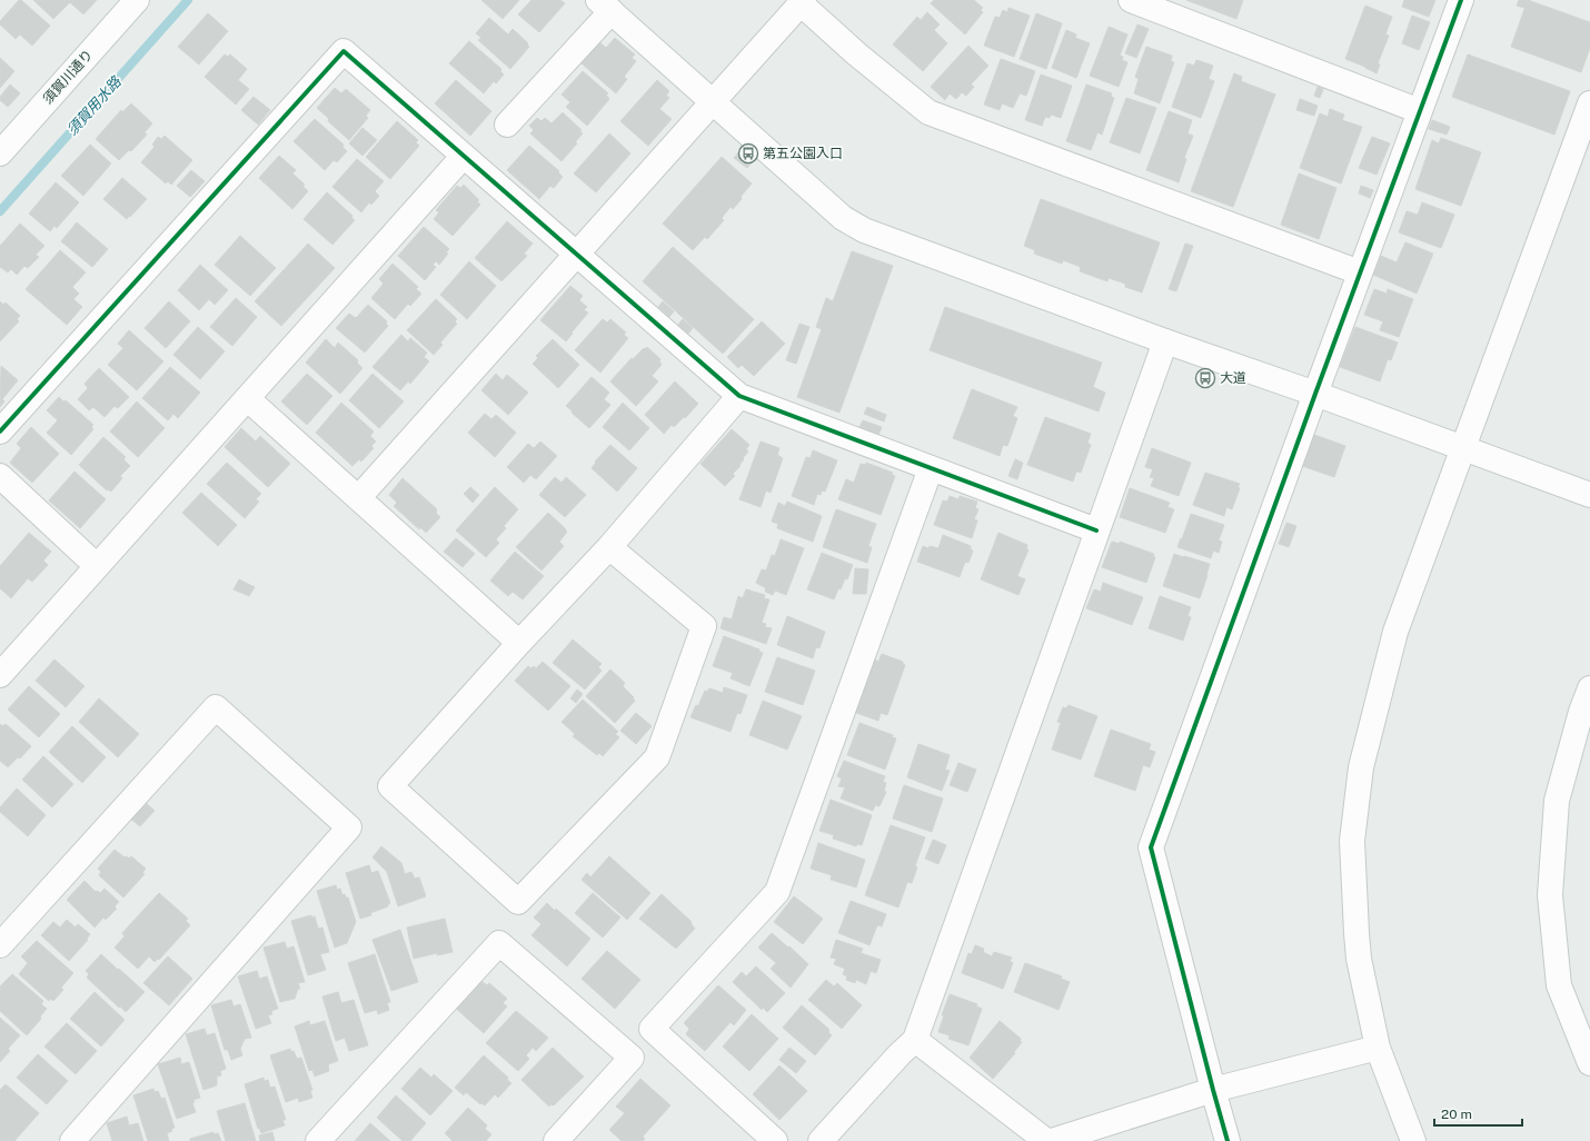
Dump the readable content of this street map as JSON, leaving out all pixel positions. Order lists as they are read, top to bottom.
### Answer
{
  "streets": {
    "street": ["須賀川通り"]
  },
  "water": ["須賀用水路"],
  "places": {
    "bus stop": ["第五公園入口", "大道"]
  },
  "scale_bar": "20 m"
}
